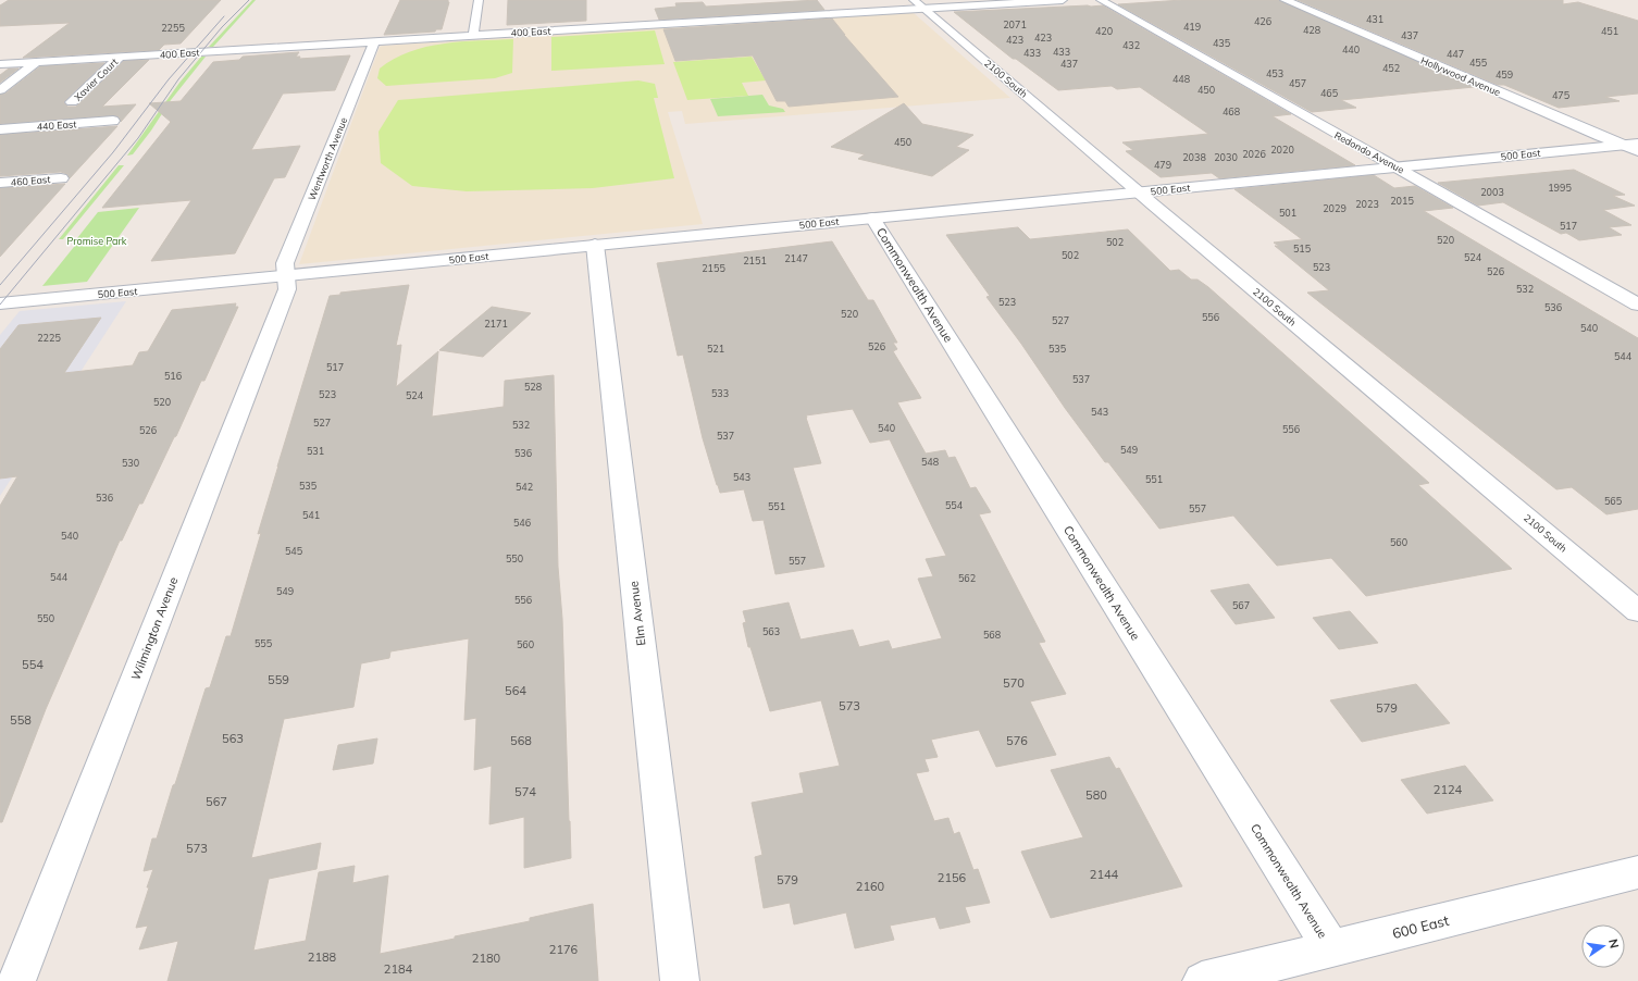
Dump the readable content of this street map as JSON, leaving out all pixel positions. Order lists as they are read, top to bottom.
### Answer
{
  "streets": {
    "street": [
      "400 East",
      "Hollywood Avenue",
      "2100 South",
      "Xavier Court",
      "440 East",
      "Redondo Avenue",
      "500 East",
      "Wentworth Avenue",
      "460 East",
      "Commonwealth Avenue",
      "Elm Avenue",
      "Wilmington Avenue",
      "600 East"
    ]
  },
  "crossings": [
    ["400 East", "2100 South"],
    ["400 East", "Xavier Court"],
    ["400 East", "Wentworth Avenue"],
    ["Hollywood Avenue", "500 East"],
    ["2100 South", "500 East"],
    ["Redondo Avenue", "500 East"],
    ["500 East", "Wentworth Avenue"],
    ["500 East", "Commonwealth Avenue"],
    ["500 East", "Elm Avenue"],
    ["500 East", "Wilmington Avenue"],
    ["Wentworth Avenue", "Wilmington Avenue"],
    ["Commonwealth Avenue", "600 East"]
  ],
  "parks": ["Promise Park"],
  "house_numbers": [
    "431",
    "426",
    "2071",
    "419",
    "2255",
    "428",
    "420",
    "451",
    "437",
    "423",
    "423",
    "435",
    "432",
    "440",
    "433",
    "433",
    "447",
    "455",
    "437",
    "452",
    "453",
    "459",
    "448",
    "457",
    "450",
    "465",
    "475",
    "468",
    "450",
    "2020",
    "2026",
    "2038",
    "2030",
    "479",
    "1995",
    "2003",
    "2015",
    "2023",
    "2029",
    "501",
    "517",
    "520",
    "502",
    "515",
    "502",
    "524",
    "2147",
    "2151",
    "523",
    "2155",
    "526",
    "532",
    "523",
    "536",
    "520",
    "556",
    "527",
    "2171",
    "540",
    "2225",
    "526",
    "521",
    "535",
    "544",
    "517",
    "516",
    "537",
    "528",
    "533",
    "523",
    "524",
    "520",
    "543",
    "527",
    "532",
    "540",
    "556",
    "526",
    "537",
    "549",
    "531",
    "536",
    "548",
    "530",
    "543",
    "551",
    "535",
    "542",
    "536",
    "565",
    "554",
    "551",
    "557",
    "541",
    "546",
    "540",
    "560",
    "545",
    "550",
    "557",
    "544",
    "562",
    "549",
    "556",
    "567",
    "550",
    "563",
    "568",
    "555",
    "560",
    "554",
    "559",
    "570",
    "564",
    "573",
    "579",
    "558",
    "563",
    "568",
    "576",
    "2124",
    "574",
    "580",
    "567",
    "573",
    "2144",
    "2156",
    "579",
    "2160",
    "2176",
    "2188",
    "2180",
    "2184"
  ],
  "north": "right"
}
